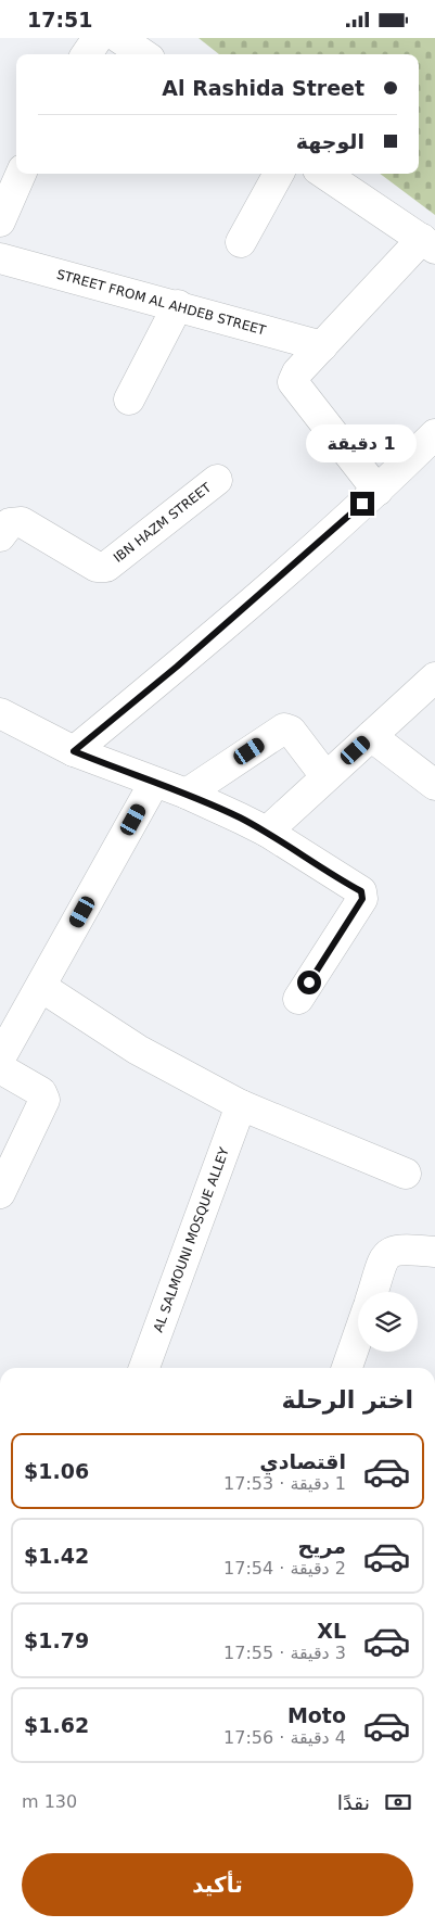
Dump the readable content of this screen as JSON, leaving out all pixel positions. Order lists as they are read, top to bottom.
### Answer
{
  "streets": {
    "street": ["STREET FROM AL AHDEB STREET", "IBN HAZM STREET", "AL SALMOUNI MOSQUE ALLEY"]
  },
  "page": {
    "status": "17:51",
    "banner": ["Al Rashida Street", "الوجهة"],
    "bubble": "1 دقيقة",
    "heading": "اختر الرحلة",
    "list": [
      {
        "name": "اقتصادي",
        "note": "1 دقيقة · 17:53",
        "value": "$1.06"
      },
      {
        "name": "مريح",
        "note": "2 دقيقة · 17:54",
        "value": "$1.42"
      },
      {
        "name": "XL",
        "note": "3 دقيقة · 17:55",
        "value": "$1.79"
      },
      {
        "name": "Moto",
        "note": "4 دقيقة · 17:56",
        "value": "$1.62"
      }
    ],
    "pay": ["نقدًا", "130 m"],
    "buttons": "تأكيد"
  }
}
